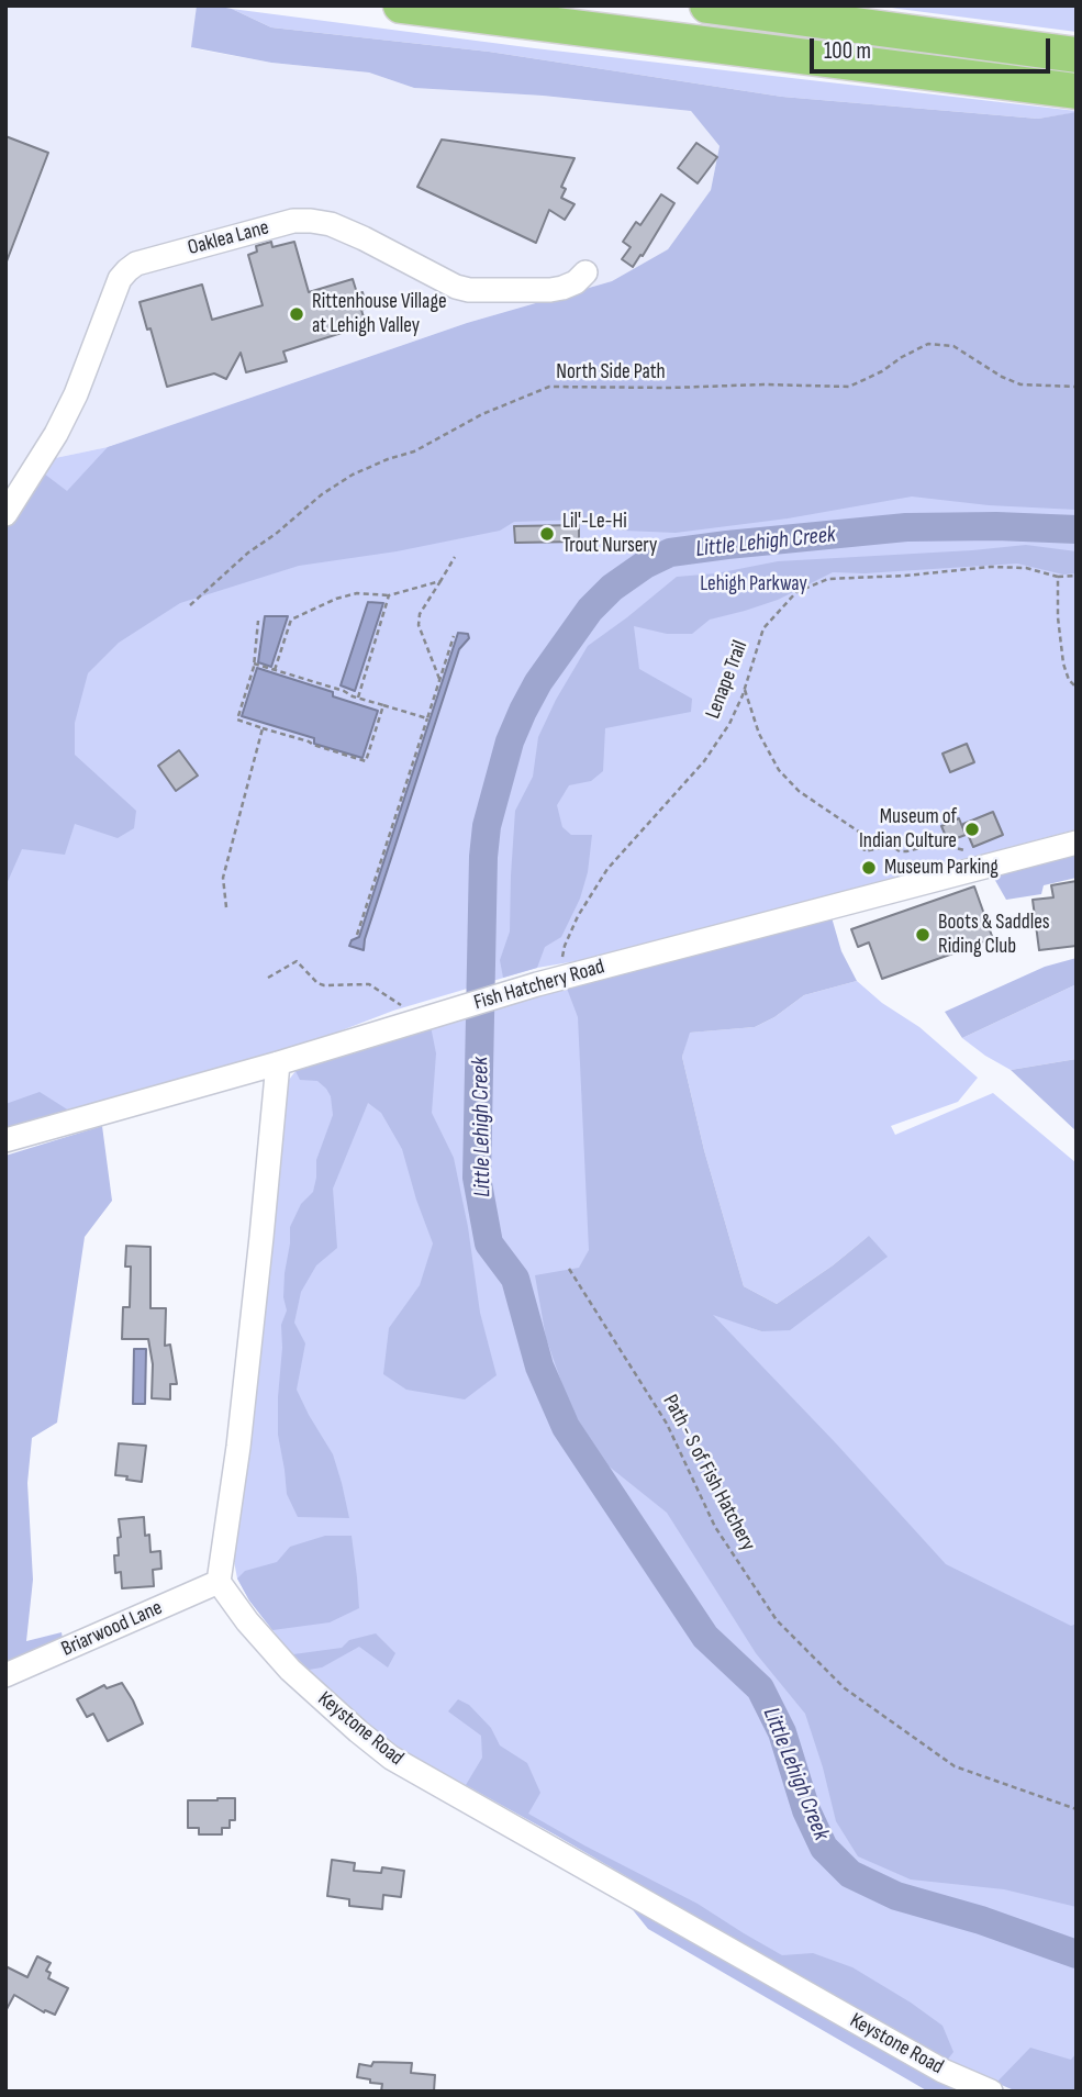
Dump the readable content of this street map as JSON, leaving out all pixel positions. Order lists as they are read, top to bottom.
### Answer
{
  "streets": {
    "street": [
      "Oaklea Lane",
      "Fish Hatchery Road",
      "Briarwood Lane",
      "Keystone Road"
    ],
    "path": ["North Side Path", "Lenape Trail", "Path - S of Fish Hatchery"]
  },
  "crossings": [
    ["Lenape Trail", "Fish Hatchery Road"],
    ["Briarwood Lane", "Keystone Road"]
  ],
  "water": ["Little Lehigh Creek"],
  "parks": ["Lehigh Parkway"],
  "places": [
    "Rittenhouse Village at Lehigh Valley",
    "Lil'-Le-Hi Trout Nursery",
    "Museum of Indian Culture",
    "Museum Parking",
    "Boots & Saddles Riding Club"
  ],
  "scale_bar": "100 m"
}
